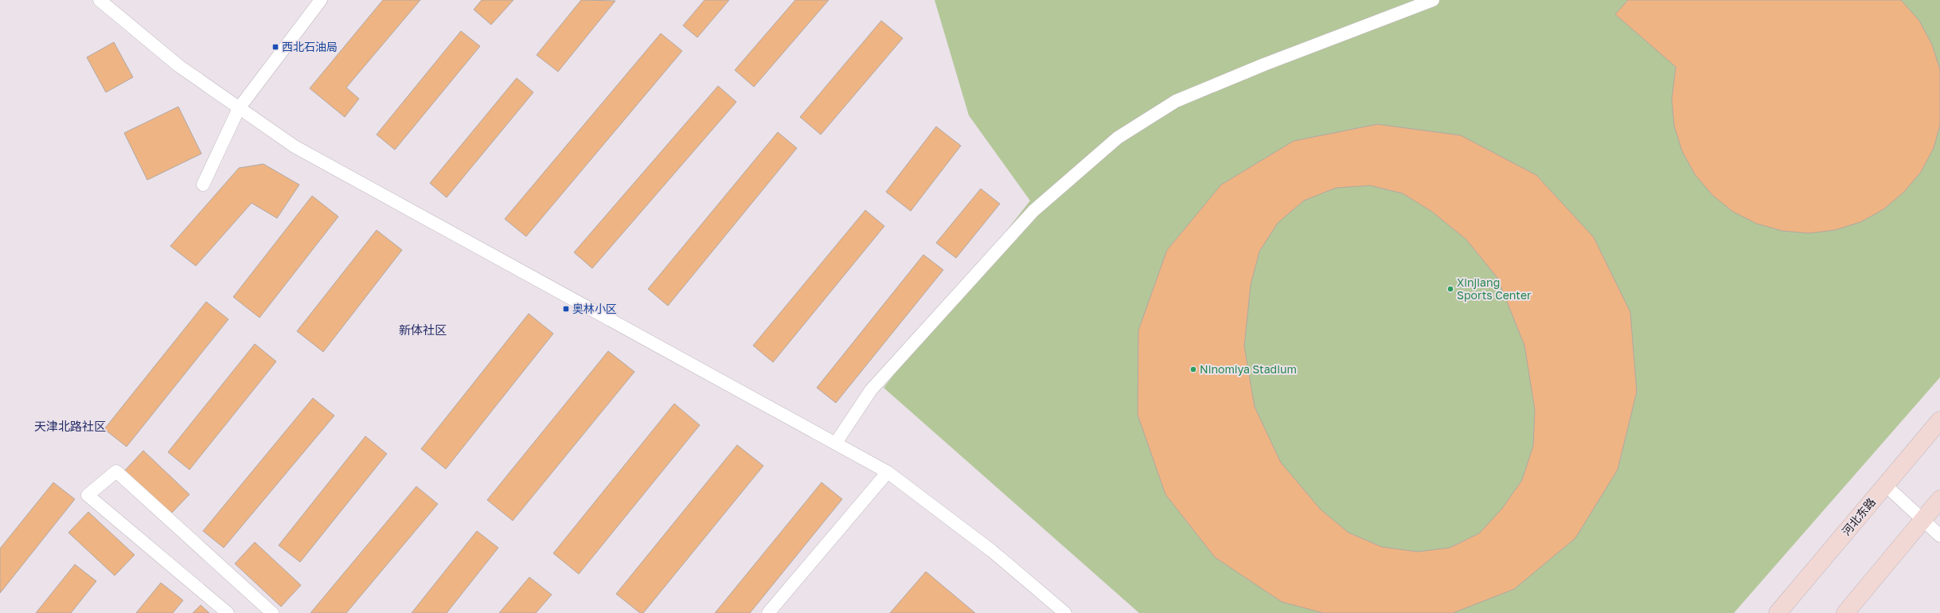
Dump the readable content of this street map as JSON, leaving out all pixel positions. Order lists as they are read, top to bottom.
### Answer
{
  "streets": {
    "main road": ["河北东路"]
  },
  "districts": ["新体社区", "天津北路社区"],
  "places": {
    "transit": ["西北石油局", "奥林小区"],
    "other": ["Xinjiang Sports Center", "Ninomiya Stadium"]
  }
}
